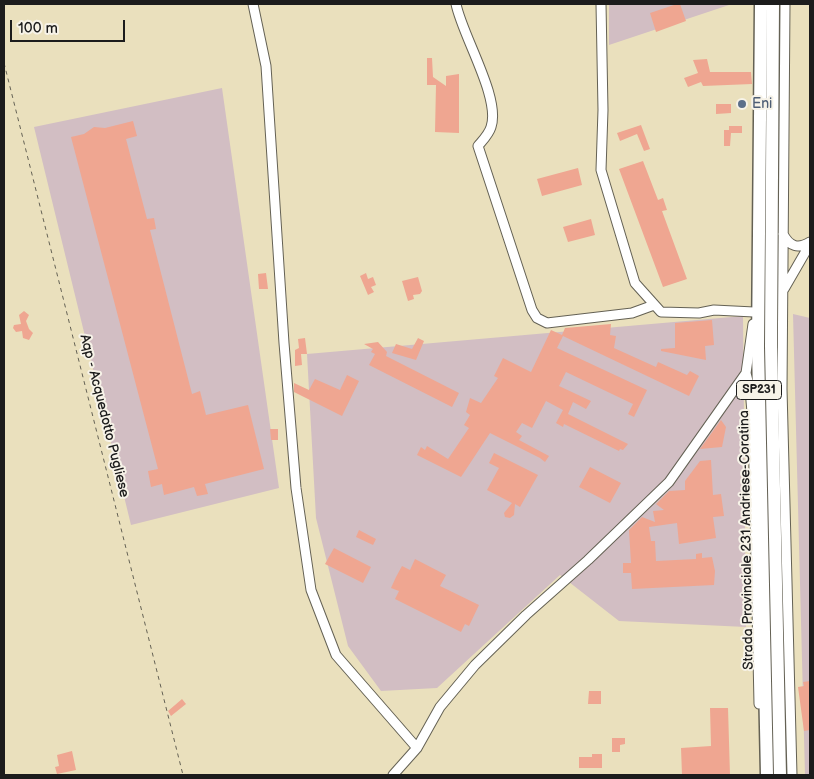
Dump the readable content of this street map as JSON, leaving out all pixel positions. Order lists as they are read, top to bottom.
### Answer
{
  "streets": {
    "highway": ["SP231", "Strada Provinciale 231 Andriese-Coratina"],
    "path": ["Aqp - Acquedotto Pugliese"]
  },
  "places": ["Eni"],
  "scale_bar": "100 m"
}
